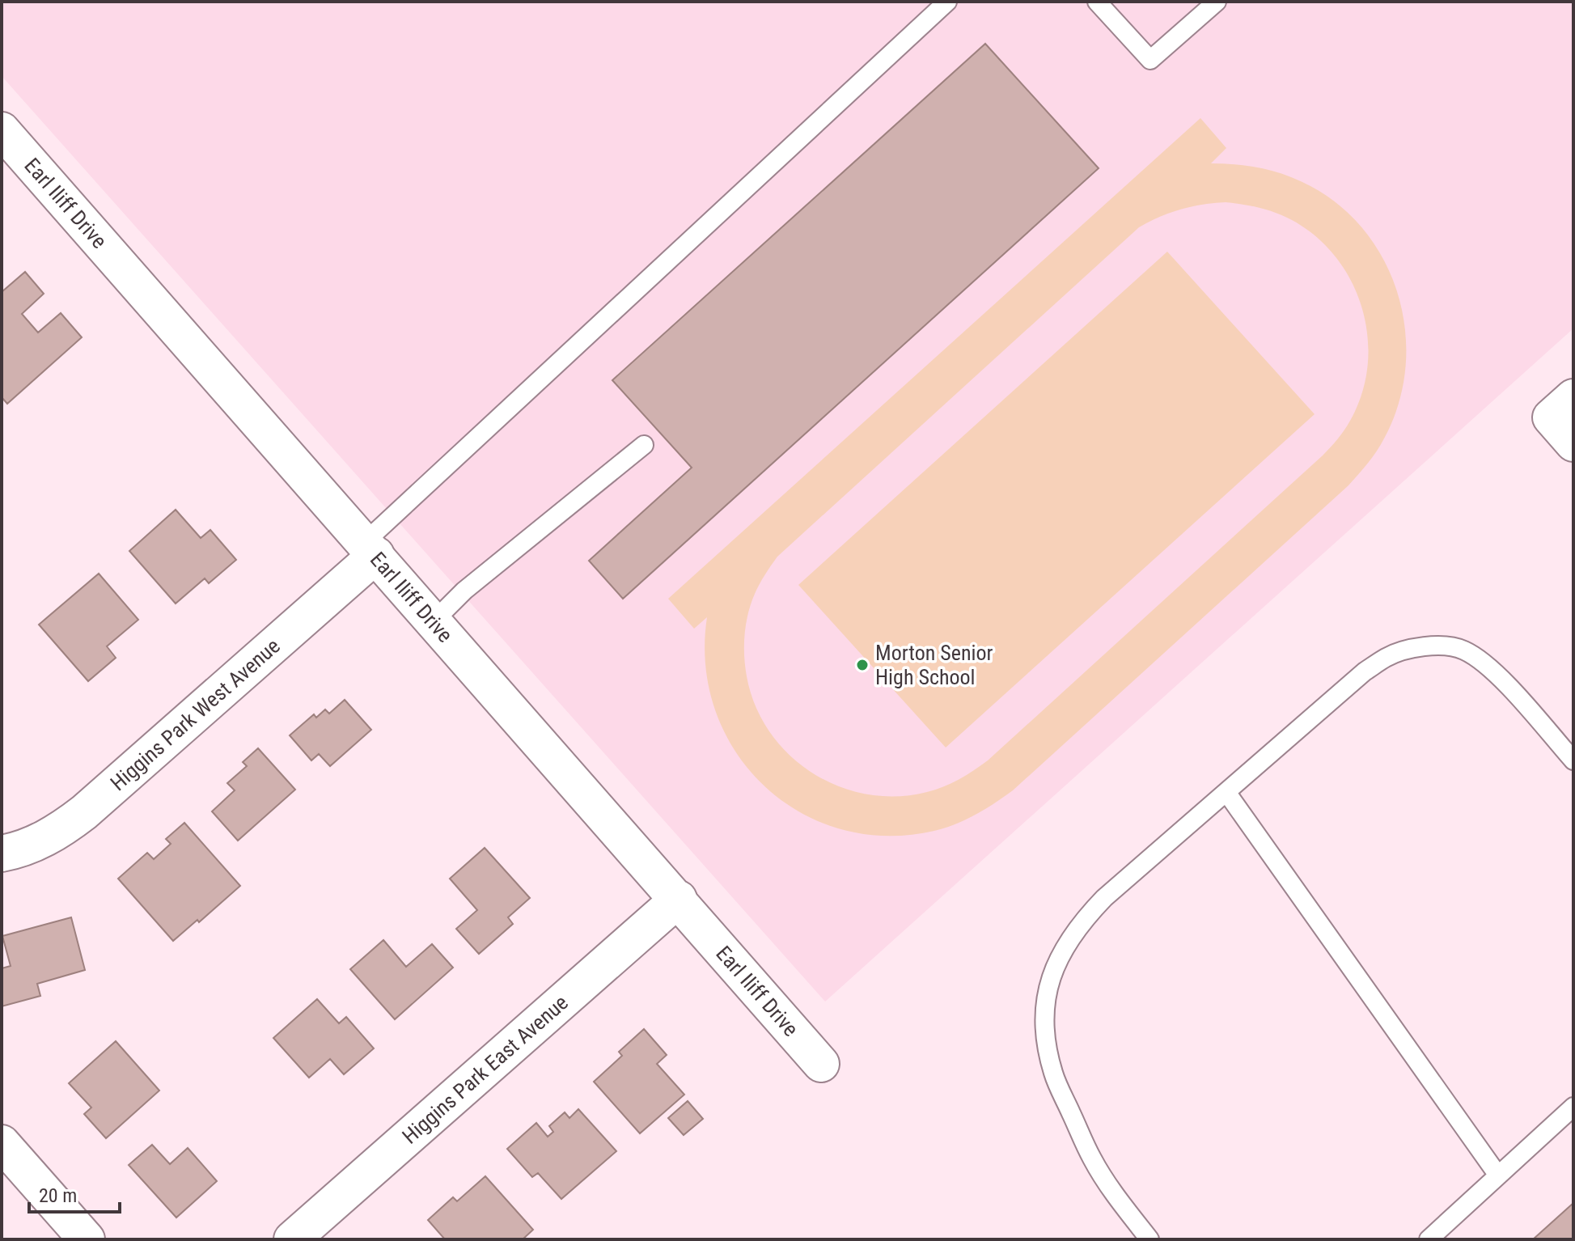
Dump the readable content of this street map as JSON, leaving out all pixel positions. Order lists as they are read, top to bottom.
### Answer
{
  "streets": {
    "street": ["Earl Iliff Drive", "Higgins Park West Avenue", "Higgins Park East Avenue"]
  },
  "crossings": [
    ["Earl Iliff Drive", "Higgins Park West Avenue"],
    ["Earl Iliff Drive", "Higgins Park East Avenue"]
  ],
  "places": ["Morton Senior High School"],
  "scale_bar": "20 m"
}
